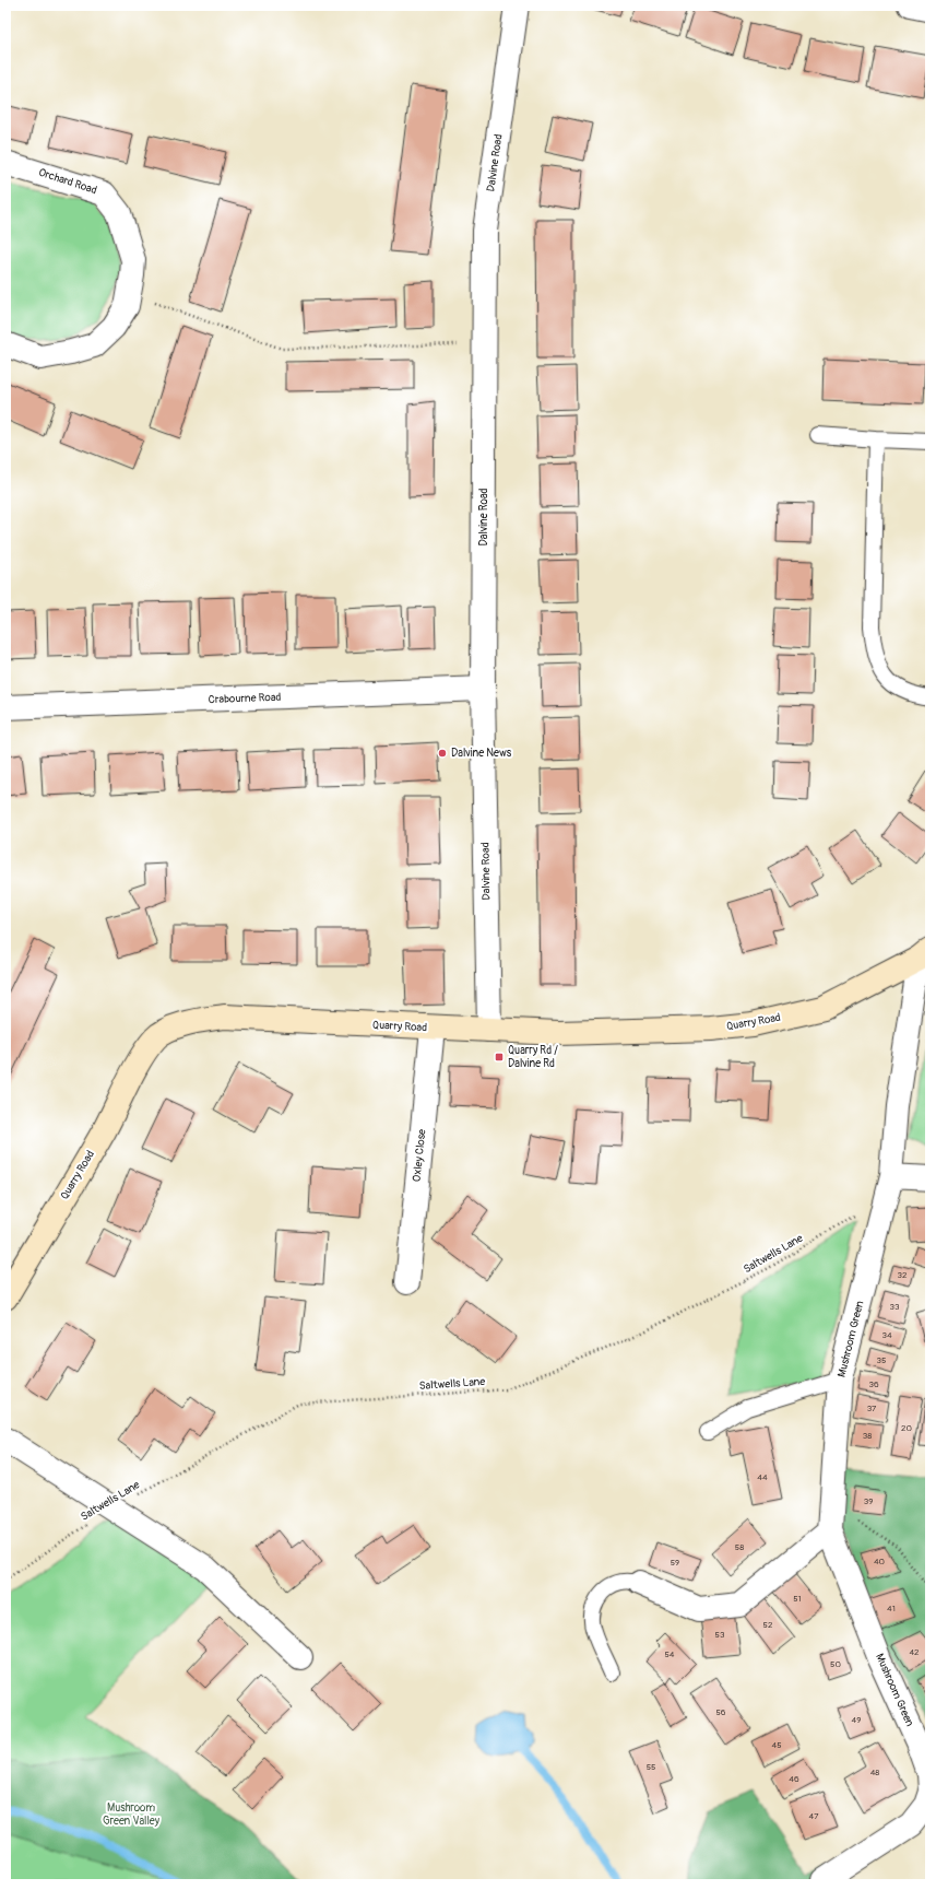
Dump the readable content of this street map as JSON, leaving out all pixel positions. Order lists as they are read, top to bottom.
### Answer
{
  "streets": {
    "street": [
      "Dalvine Road",
      "Orchard Road",
      "Crabourne Road",
      "Quarry Road",
      "Oxley Close",
      "Mushroom Green"
    ],
    "path": ["Saltwells Lane"]
  },
  "crossings": [
    ["Dalvine Road", "Crabourne Road"],
    ["Dalvine Road", "Quarry Road"],
    ["Quarry Road", "Oxley Close"],
    ["Quarry Road", "Mushroom Green"]
  ],
  "parks": ["Mushroom Green Valley"],
  "places": {
    "other": ["Dalvine News"],
    "transit": ["Quarry Rd / Dalvine Rd"]
  },
  "house_numbers": [
    "32",
    "33",
    "34",
    "35",
    "36",
    "37",
    "20",
    "38",
    "44",
    "39",
    "58",
    "40",
    "59",
    "51",
    "41",
    "52",
    "53",
    "42",
    "54",
    "50",
    "56",
    "49",
    "45",
    "55",
    "48",
    "46",
    "47"
  ]
}
